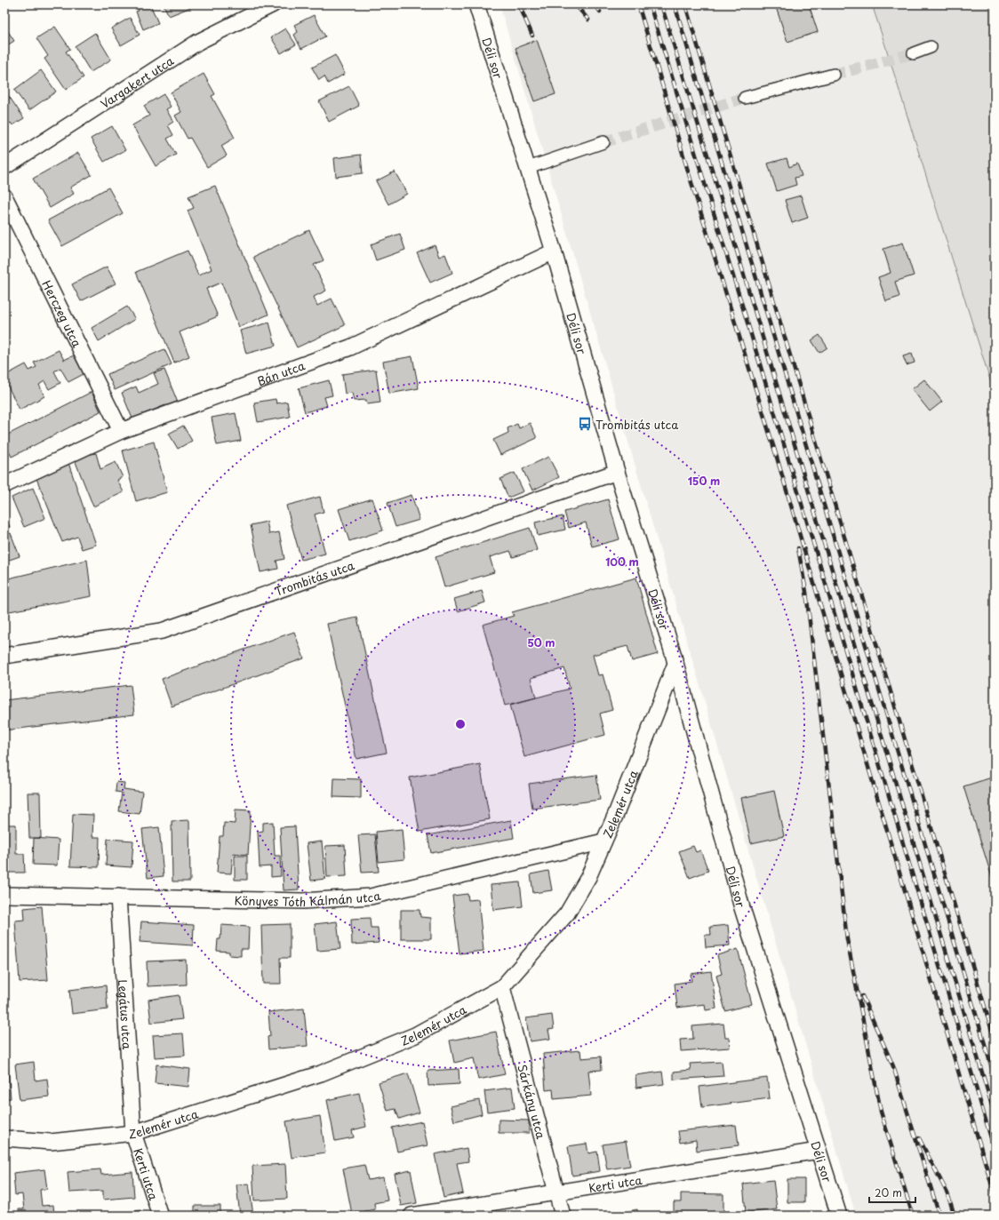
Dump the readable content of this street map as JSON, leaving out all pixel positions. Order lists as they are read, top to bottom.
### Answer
{
  "streets": {
    "street": [
      "Déli sor",
      "Vargakert utca",
      "Herczeg utca",
      "Bán utca",
      "Trombitás utca",
      "Zelemér utca",
      "Könyves Tóth Kálmán utca",
      "Legátus utca",
      "Sárkány utca",
      "Kerti utca"
    ]
  },
  "crossings": [
    ["Déli sor", "Bán utca"],
    ["Déli sor", "Trombitás utca"],
    ["Déli sor", "Zelemér utca"],
    ["Déli sor", "Kerti utca"],
    ["Herczeg utca", "Bán utca"],
    ["Zelemér utca", "Könyves Tóth Kálmán utca"],
    ["Zelemér utca", "Legátus utca"],
    ["Zelemér utca", "Sárkány utca"],
    ["Zelemér utca", "Kerti utca"],
    ["Könyves Tóth Kálmán utca", "Legátus utca"],
    ["Legátus utca", "Kerti utca"],
    ["Sárkány utca", "Kerti utca"]
  ],
  "places": {
    "bus stop": ["Trombitás utca"]
  },
  "scale_bar": "20 m",
  "rings": ["150 m", "100 m", "50 m"]
}
